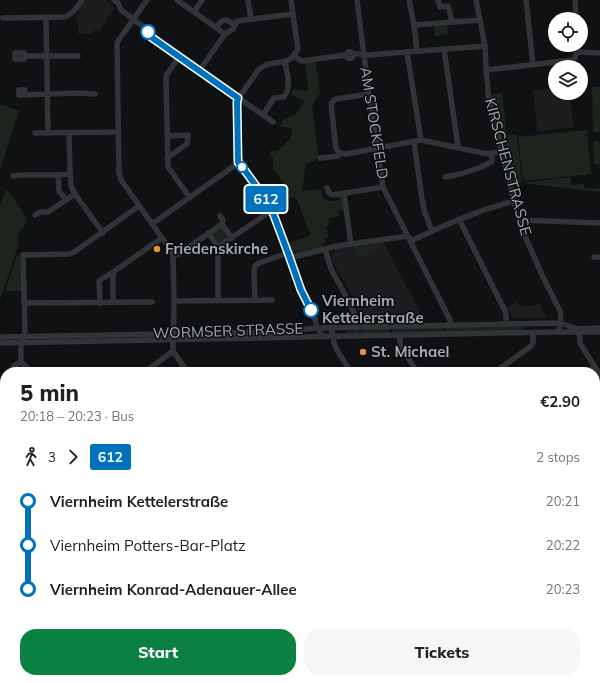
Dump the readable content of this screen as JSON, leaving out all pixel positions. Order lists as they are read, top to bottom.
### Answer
{
  "streets": {
    "street": ["AM STOCKFELD", "KIRSCHENSTRASSE", "WORMSER STRASSE"]
  },
  "crossings": [
    ["AM STOCKFELD", "WORMSER STRASSE"],
    ["KIRSCHENSTRASSE", "WORMSER STRASSE"]
  ],
  "places": ["Friedenskirche", "Viernheim Kettelerstraße", "St. Michael"],
  "lines": ["bus line 612"],
  "page": {
    "on_map": "612",
    "heading": ["5 min", "20:18 – 20:23 · Bus", "€2.90"],
    "legs": ["3", "612", "2 stops"],
    "list": [
      {
        "name": "Viernheim Kettelerstraße",
        "value": "20:21"
      },
      {
        "name": "Viernheim Potters-Bar-Platz",
        "value": "20:22"
      },
      {
        "name": "Viernheim Konrad-Adenauer-Allee",
        "value": "20:23"
      }
    ],
    "buttons": ["Start", "Tickets"]
  }
}
